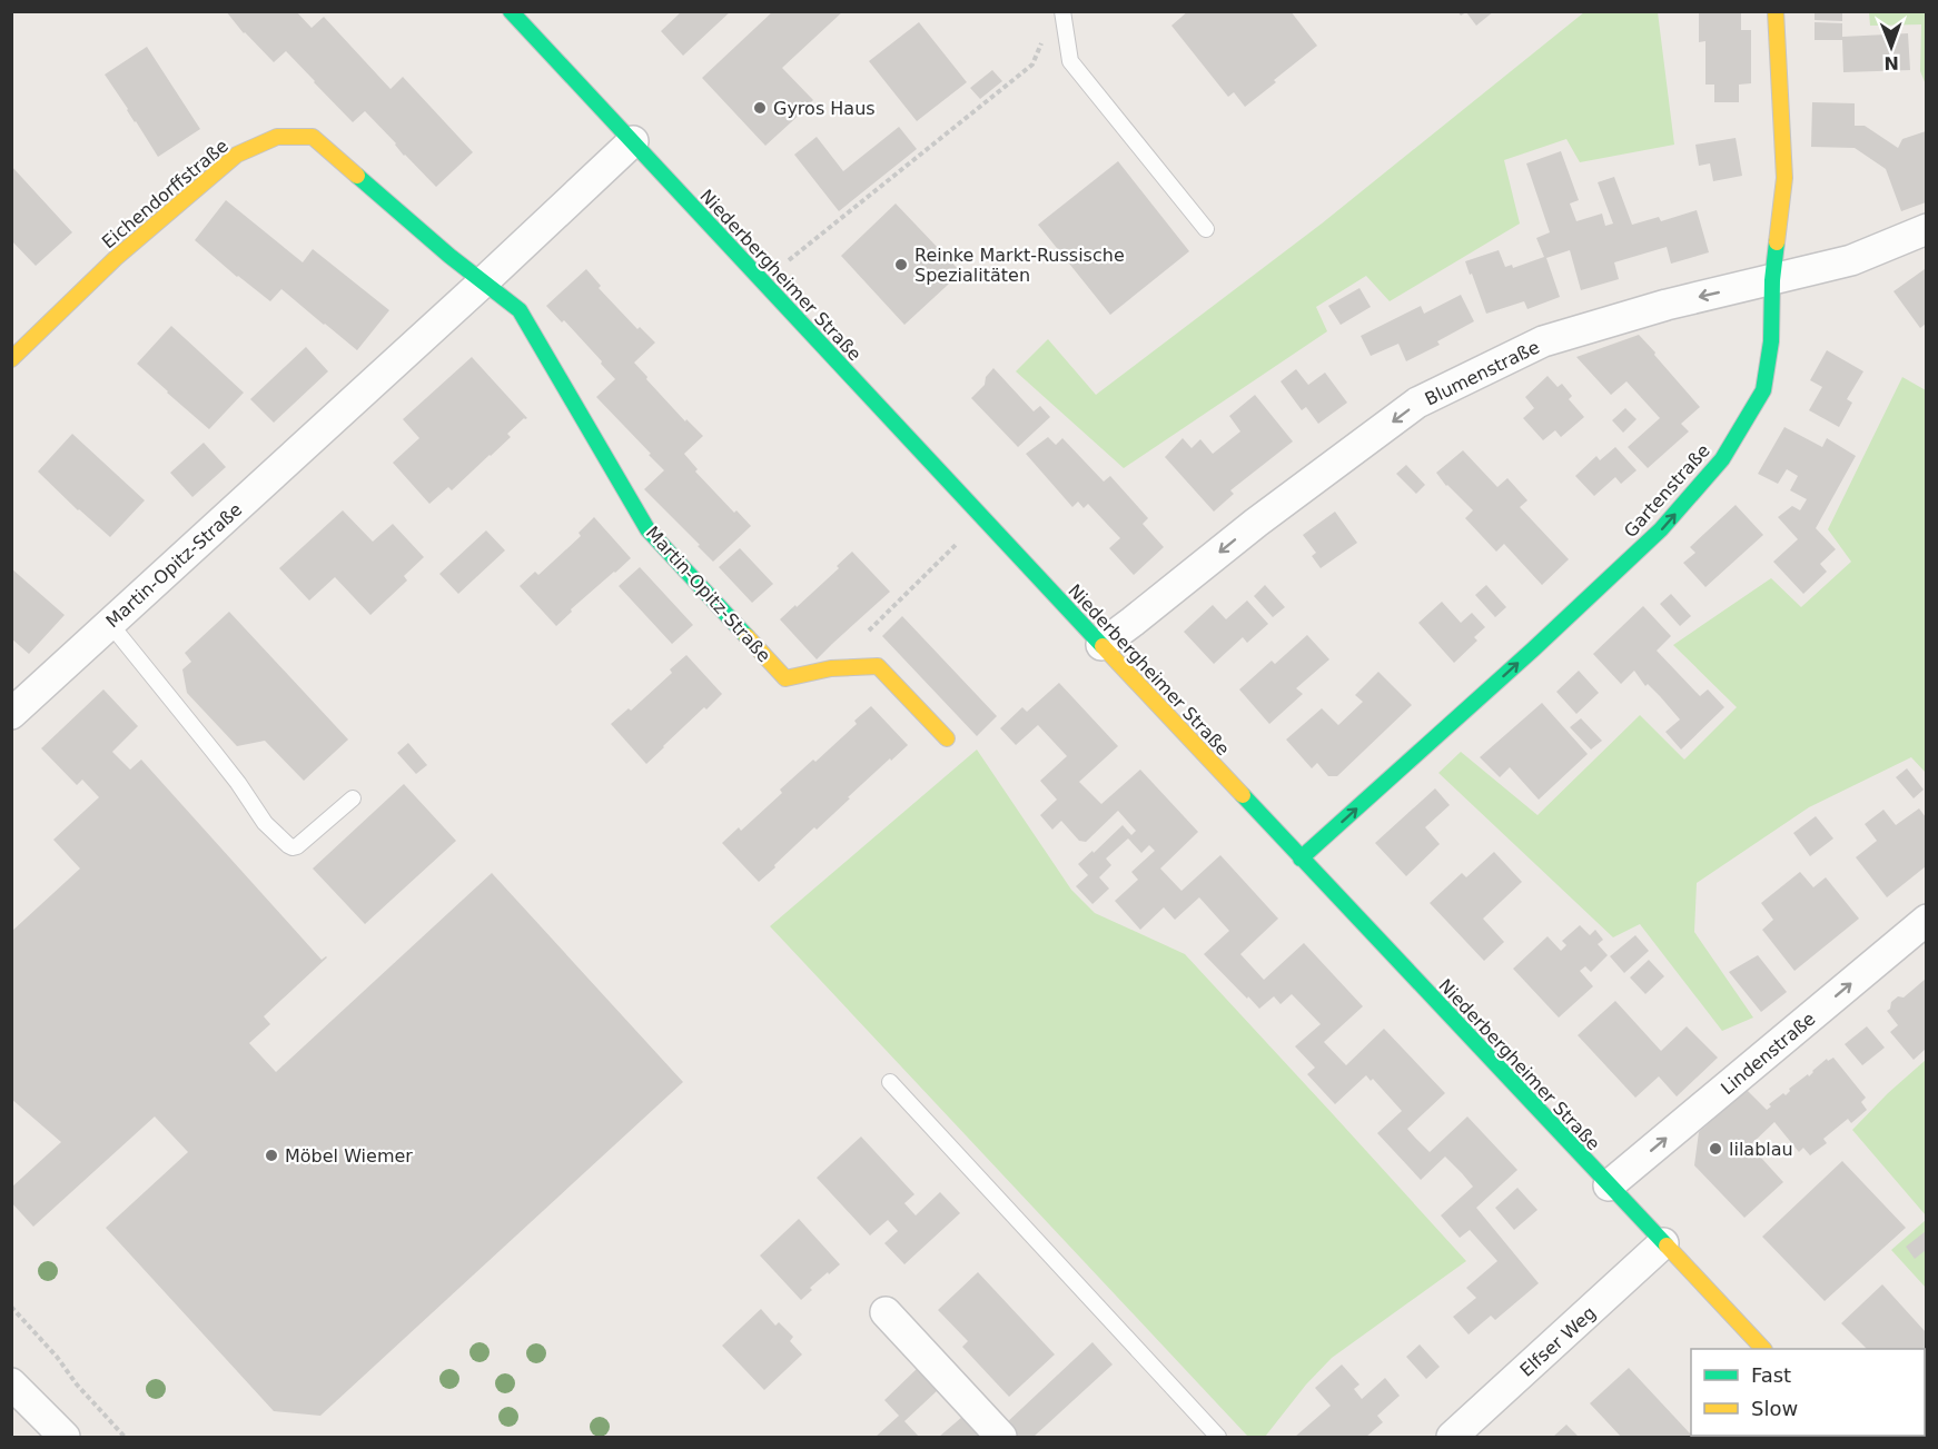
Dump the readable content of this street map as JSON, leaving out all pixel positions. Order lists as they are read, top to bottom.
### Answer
{
  "streets": {
    "street": [
      "Eichendorffstraße",
      "Niederbergheimer Straße",
      "Blumenstraße",
      "Gartenstraße",
      "Martin-Opitz-Straße",
      "Lindenstraße",
      "Elfser Weg"
    ]
  },
  "crossings": [
    ["Eichendorffstraße", "Martin-Opitz-Straße"],
    ["Niederbergheimer Straße", "Blumenstraße"],
    ["Niederbergheimer Straße", "Gartenstraße"],
    ["Niederbergheimer Straße", "Martin-Opitz-Straße"],
    ["Niederbergheimer Straße", "Lindenstraße"],
    ["Niederbergheimer Straße", "Elfser Weg"],
    ["Blumenstraße", "Gartenstraße"]
  ],
  "one_way": ["Blumenstraße", "Gartenstraße", "Lindenstraße"],
  "places": [
    "Gyros Haus",
    "Reinke Markt-Russische Spezialitäten",
    "lilablau",
    "Möbel Wiemer"
  ],
  "legend": ["Fast", "Slow"],
  "north": "bottom"
}
